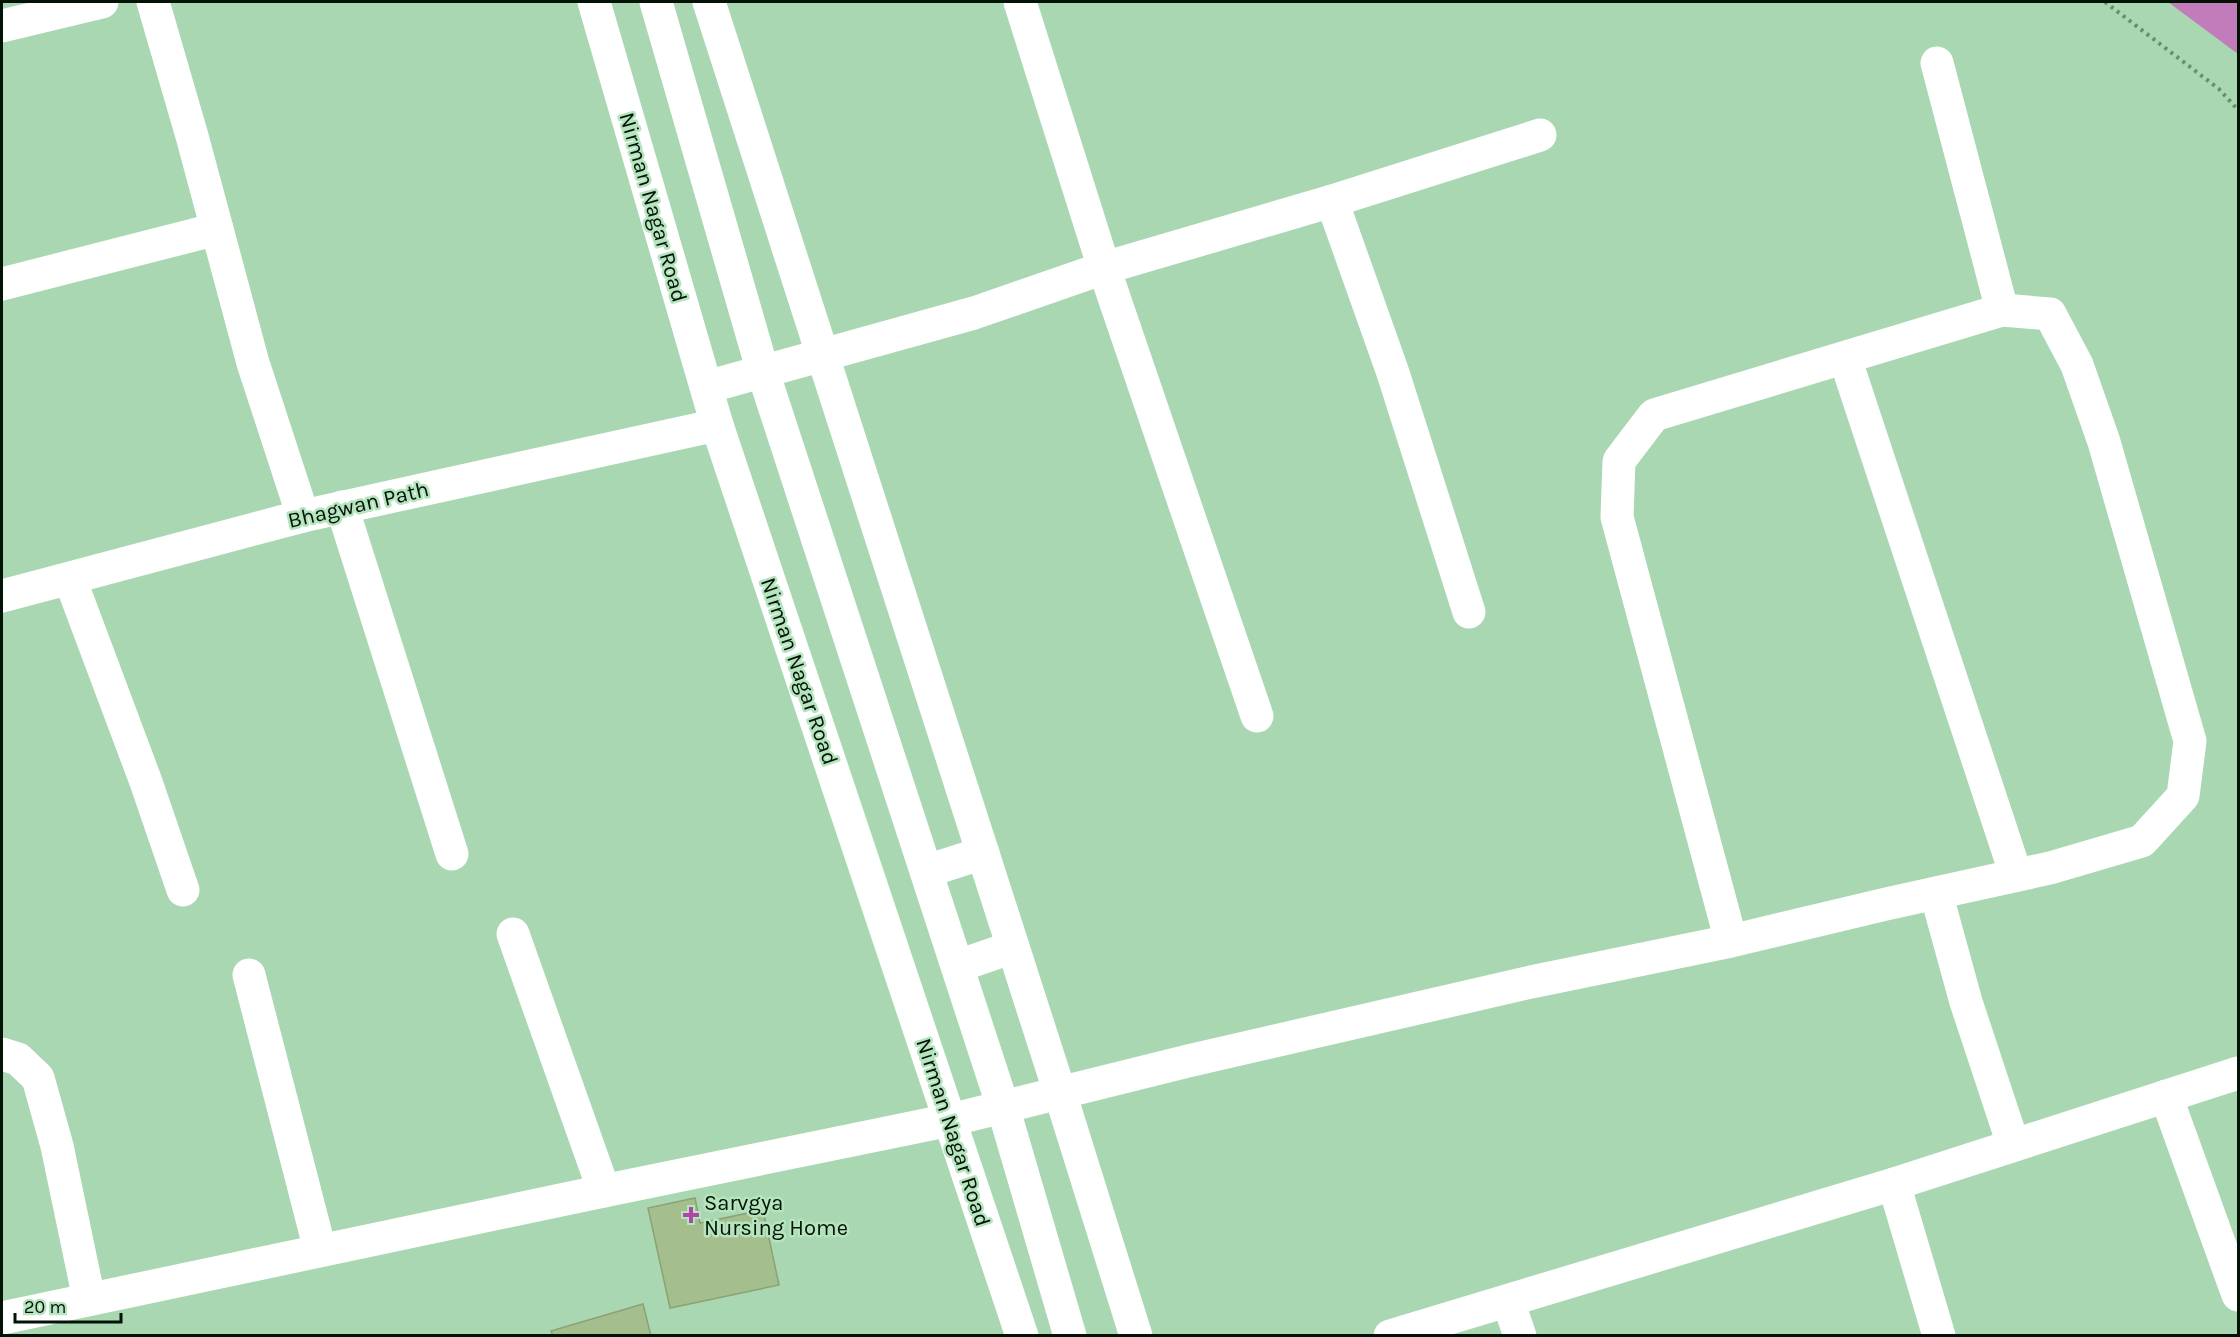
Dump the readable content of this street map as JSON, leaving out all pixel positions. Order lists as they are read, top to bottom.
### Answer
{
  "streets": {
    "street": ["Nirman Nagar Road", "Bhagwan Path"]
  },
  "crossings": [
    ["Nirman Nagar Road", "Bhagwan Path"]
  ],
  "places": {
    "health": ["Sarvgya Nursing Home"]
  },
  "scale_bar": "20 m"
}
